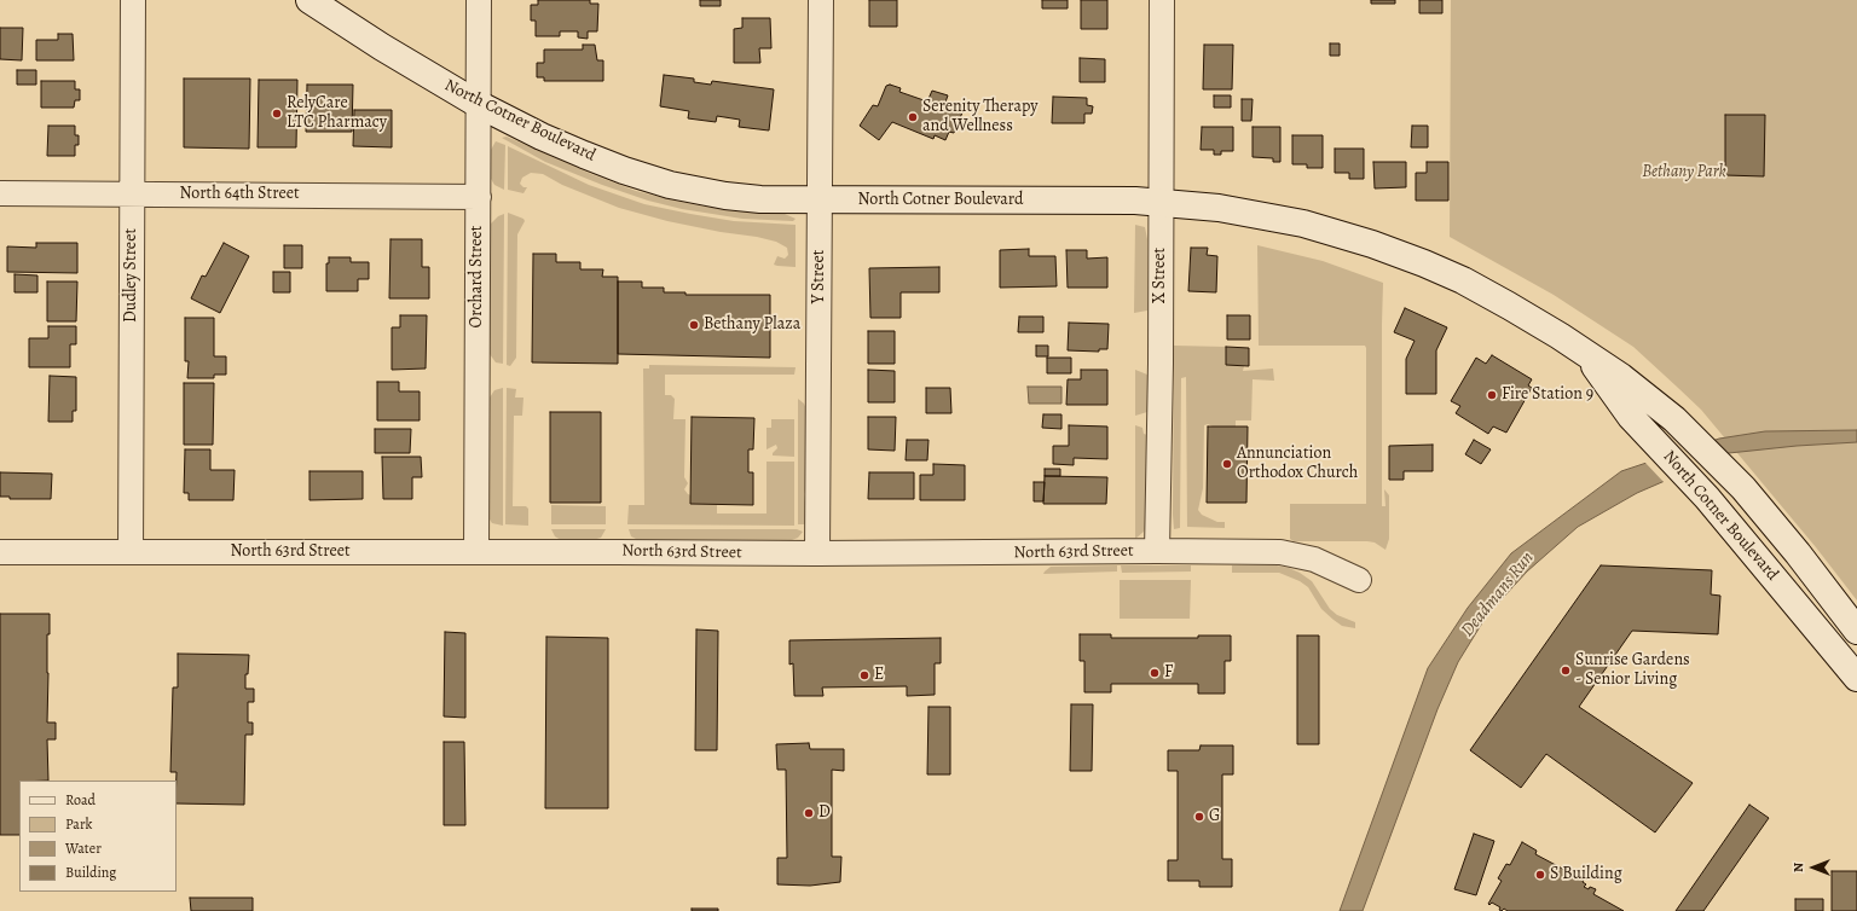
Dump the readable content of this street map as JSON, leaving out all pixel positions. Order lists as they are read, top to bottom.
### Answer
{
  "streets": {
    "main road": ["North Cotner Boulevard"],
    "street": [
      "North 64th Street",
      "Dudley Street",
      "X Street",
      "Orchard Street",
      "Y Street",
      "North 63rd Street"
    ]
  },
  "crossings": [
    ["North Cotner Boulevard", "X Street"],
    ["North Cotner Boulevard", "Orchard Street"],
    ["North Cotner Boulevard", "Y Street"],
    ["North 64th Street", "Dudley Street"],
    ["North 64th Street", "Orchard Street"],
    ["Dudley Street", "North 63rd Street"],
    ["X Street", "North 63rd Street"],
    ["Orchard Street", "North 63rd Street"],
    ["Y Street", "North 63rd Street"]
  ],
  "water": ["Deadmans Run"],
  "parks": ["Bethany Park"],
  "places": [
    "RelyCare LTC Pharmacy",
    "Serenity Therapy and Wellness",
    "Bethany Plaza",
    "Fire Station 9",
    "Annunciation Orthodox Church",
    "Sunrise Gardens - Senior Living",
    "F",
    "E",
    "D",
    "G",
    "S Building"
  ],
  "legend": [
    "Road",
    "Park",
    "Water",
    "Building"
  ],
  "north": "left"
}
